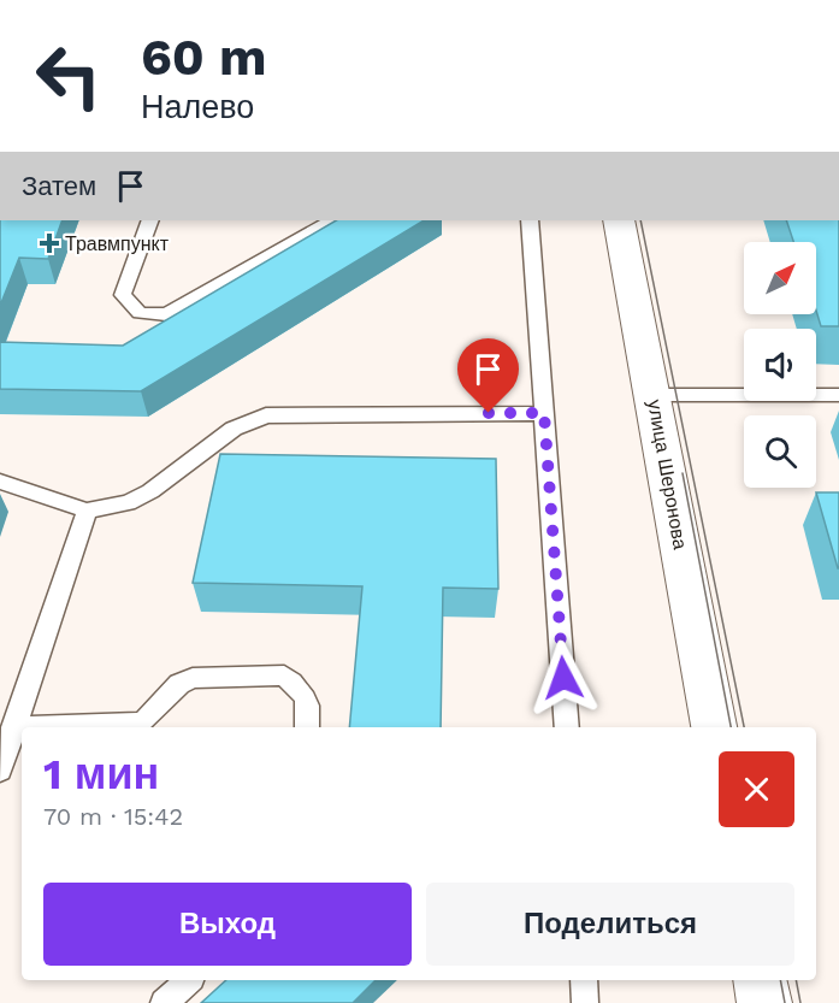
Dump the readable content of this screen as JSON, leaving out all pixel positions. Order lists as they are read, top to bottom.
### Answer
{
  "streets": {
    "main road": ["улица Шеронова"]
  },
  "places": {
    "health": ["Травмпункт"]
  },
  "north": "top right",
  "page": {
    "turn": ["60 m", "Налево"],
    "then": "Затем",
    "heading": ["1 мин", "70 m · 15:42"],
    "buttons": ["Выход", "Поделиться"]
  }
}
